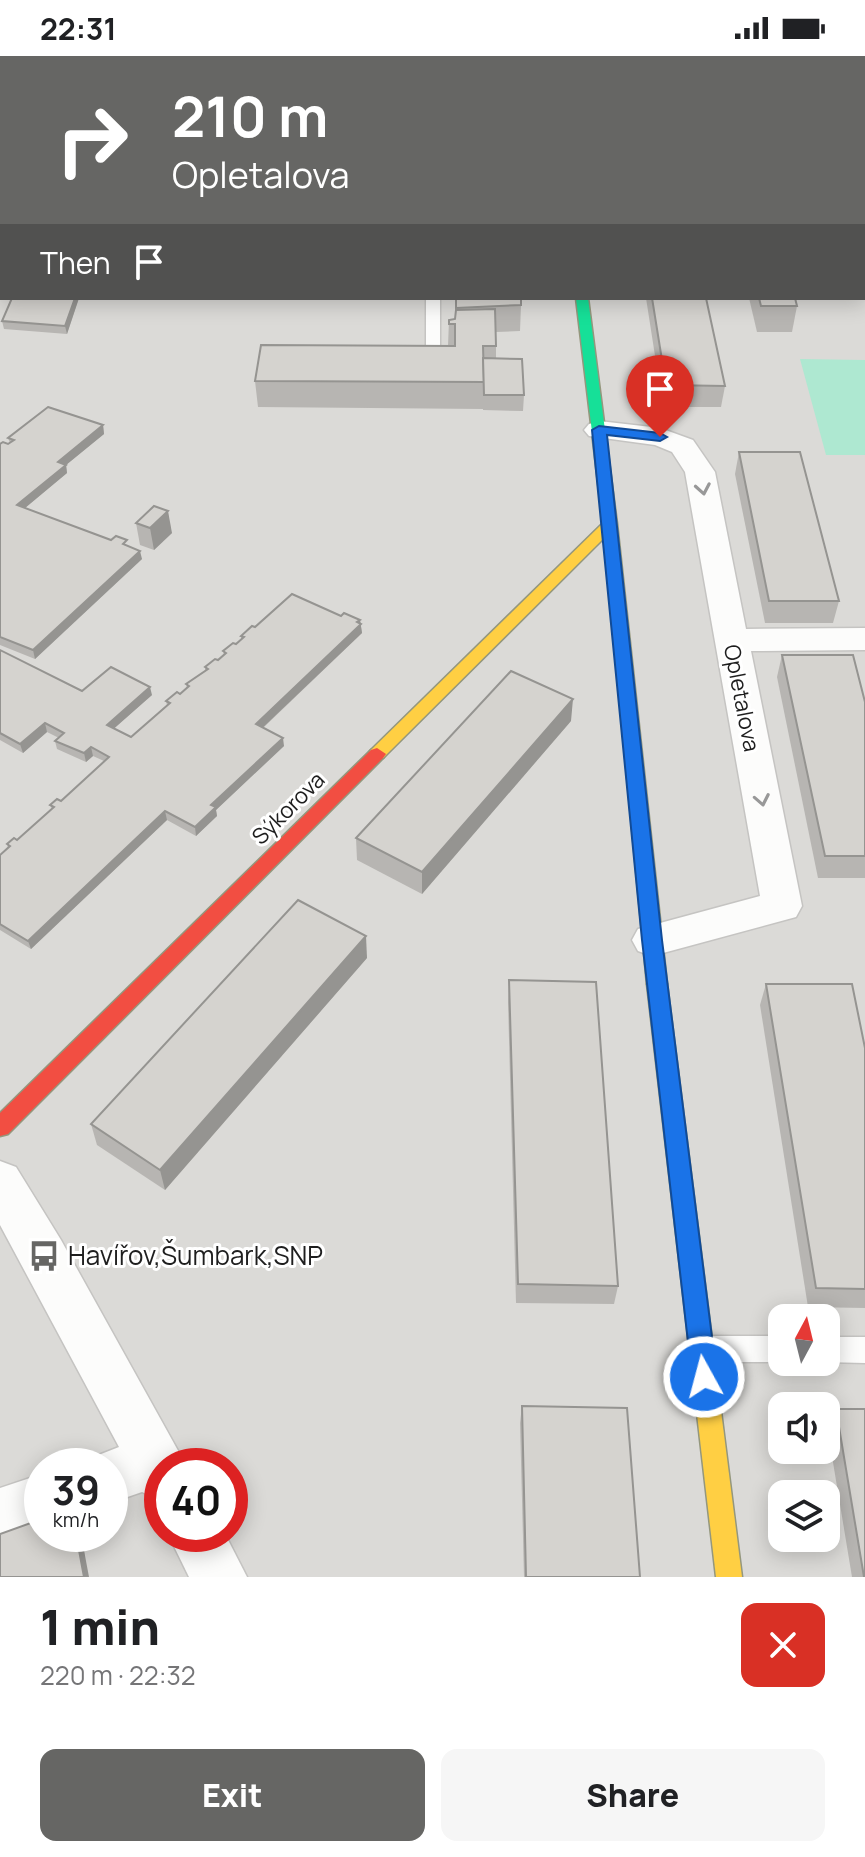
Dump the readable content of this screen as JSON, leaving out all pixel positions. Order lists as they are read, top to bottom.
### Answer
{
  "streets": {
    "street": ["Opletalova", "Sýkorova"]
  },
  "places": {
    "bus stop": ["Havířov,Šumbark,SNP"]
  },
  "north": "top",
  "page": {
    "status": "22:31",
    "turn": ["210 m", "Opletalova"],
    "then": "Then",
    "speed": "39 km/h",
    "limit": "40",
    "heading": ["1 min", "220 m · 22:32"],
    "buttons": ["Exit", "Share"]
  }
}
